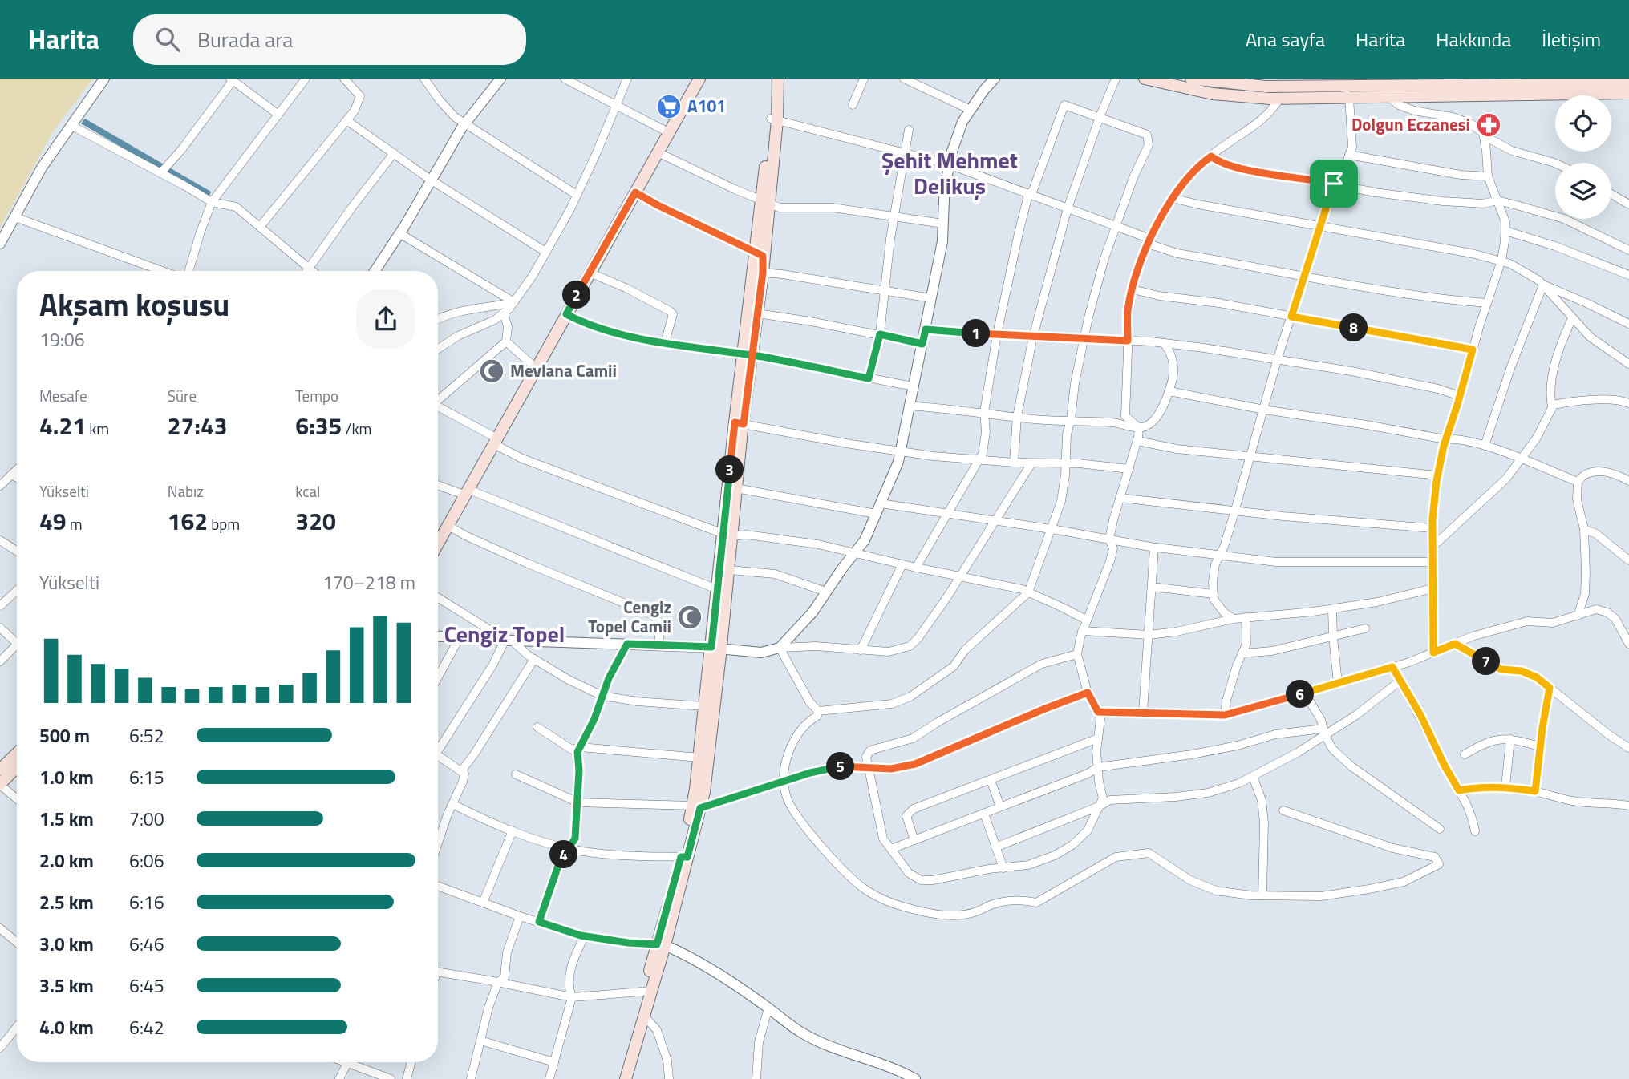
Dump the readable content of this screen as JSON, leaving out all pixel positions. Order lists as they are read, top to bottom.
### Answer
{
  "districts": ["Şehit Mehmet Delikuş", "Cengiz Topel"],
  "places": {
    "supermarket": ["A101"],
    "pharmacy": ["Dolgun Eczanesi"],
    "mosque": ["Mevlana Camii", "Cengiz Topel Camii"]
  },
  "page": {
    "header": "Harita",
    "search": "Burada ara",
    "nav": [
      "Ana sayfa",
      "Harita",
      "Hakkında",
      "İletişim"
    ],
    "heading": ["Akşam koşusu", "19:06"],
    "pins": [
      "2",
      "8",
      "1",
      "3",
      "7",
      "6",
      "5",
      "4"
    ],
    "stats": [
      ["Mesafe", "4.21 km"],
      ["Süre", "27:43"],
      ["Tempo", "6:35 /km"],
      ["Yükselti", "49 m"],
      ["Nabız", "162 bpm"],
      ["kcal", "320"]
    ],
    "chart": ["Yükselti", "170–218 m"],
    "list": [
      {
        "name": "500 m",
        "note": "6:52"
      },
      {
        "name": "1.0 km",
        "note": "6:15"
      },
      {
        "name": "1.5 km",
        "note": "7:00"
      },
      {
        "name": "2.0 km",
        "note": "6:06"
      },
      {
        "name": "2.5 km",
        "note": "6:16"
      },
      {
        "name": "3.0 km",
        "note": "6:46"
      },
      {
        "name": "3.5 km",
        "note": "6:45"
      },
      {
        "name": "4.0 km",
        "note": "6:42"
      }
    ]
  }
}
